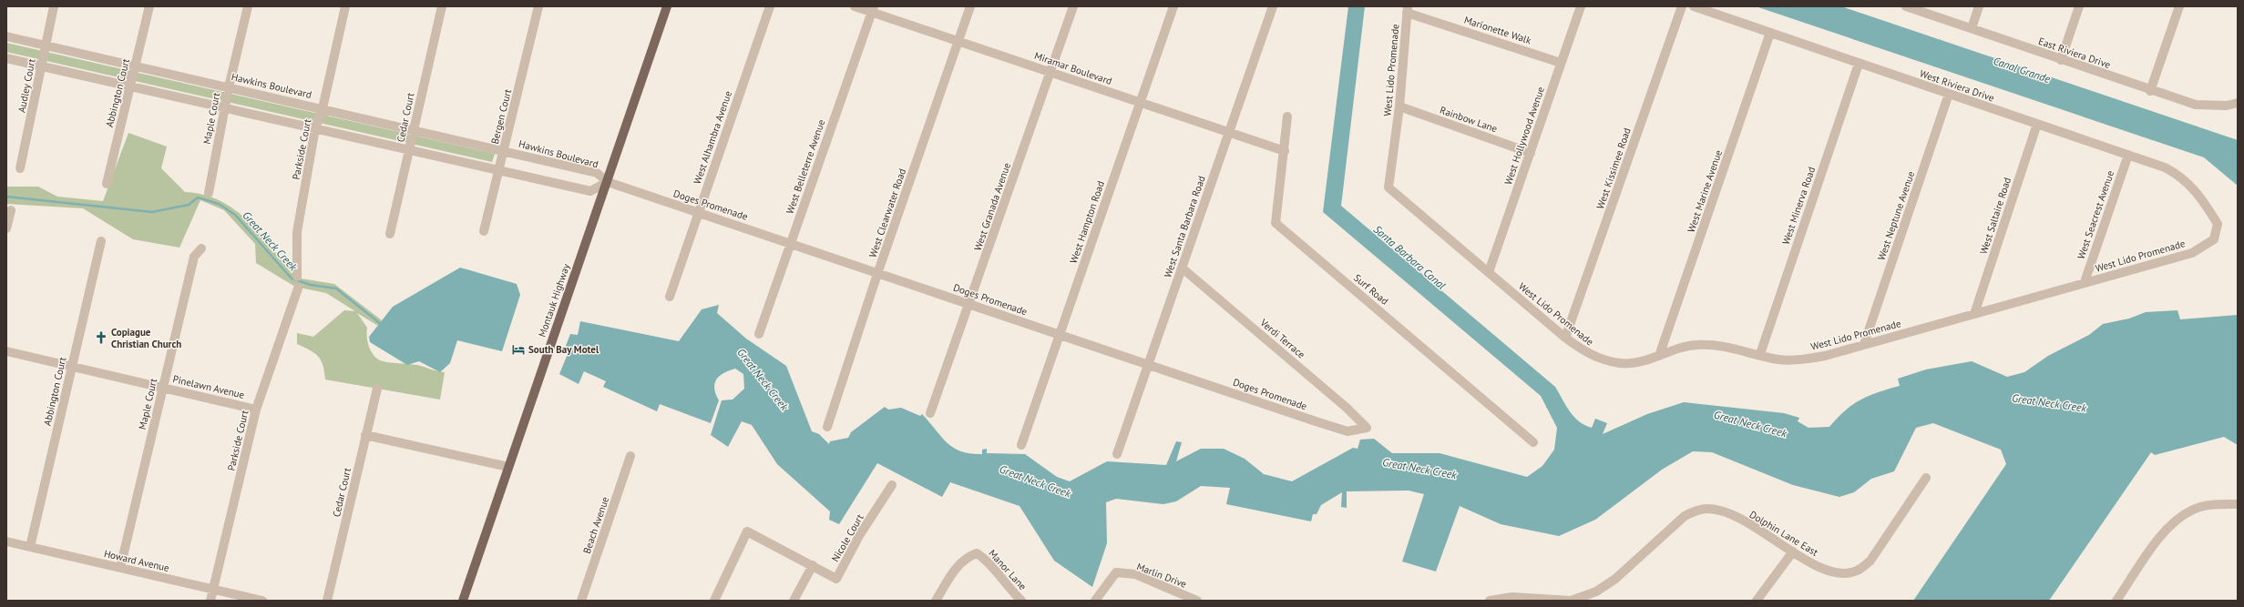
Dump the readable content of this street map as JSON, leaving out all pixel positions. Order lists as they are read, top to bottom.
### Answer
{
  "streets": {
    "main road": ["Montauk Highway"],
    "street": [
      "Marionette Walk",
      "East Riviera Drive",
      "Miramar Boulevard",
      "West Lido Promenade",
      "Audley Court",
      "Hawkins Boulevard",
      "West Riviera Drive",
      "Abbington Court",
      "Bergen Court",
      "Cedar Court",
      "Maple Court",
      "Rainbow Lane",
      "West Hollywood Avenue",
      "West Alhambra Avenue",
      "Parkside Court",
      "West Belleterre Avenue",
      "West Kissimee Road",
      "West Marine Avenue",
      "Doges Promenade",
      "West Minerva Road",
      "West Granada Avenue",
      "West Clearwater Road",
      "West Seacrest Avenue",
      "West Neptune Avenue",
      "West Saltaire Road",
      "West Hampton Road",
      "West Santa Barbara Road",
      "Surf Road",
      "Verdi Terrace",
      "Pinelawn Avenue",
      "Beach Avenue",
      "Dolphin Lane East",
      "Nicole Court",
      "Howard Avenue",
      "Manor Lane",
      "Marlin Drive"
    ]
  },
  "crossings": [
    ["Marionette Walk", "West Lido Promenade"],
    ["Marionette Walk", "West Hollywood Avenue"],
    ["Miramar Boulevard", "West Belleterre Avenue"],
    ["Miramar Boulevard", "West Granada Avenue"],
    ["Miramar Boulevard", "West Clearwater Road"],
    ["Miramar Boulevard", "West Hampton Road"],
    ["Miramar Boulevard", "West Santa Barbara Road"],
    ["Miramar Boulevard", "Surf Road"],
    ["West Lido Promenade", "West Riviera Drive"],
    ["West Lido Promenade", "Rainbow Lane"],
    ["West Lido Promenade", "West Hollywood Avenue"],
    ["West Lido Promenade", "West Kissimee Road"],
    ["West Lido Promenade", "West Marine Avenue"],
    ["West Lido Promenade", "West Minerva Road"],
    ["West Lido Promenade", "West Seacrest Avenue"],
    ["West Lido Promenade", "West Neptune Avenue"],
    ["West Lido Promenade", "West Saltaire Road"],
    ["Audley Court", "Hawkins Boulevard"],
    ["Hawkins Boulevard", "Abbington Court"],
    ["Hawkins Boulevard", "Bergen Court"],
    ["Hawkins Boulevard", "Cedar Court"],
    ["Hawkins Boulevard", "Maple Court"],
    ["Hawkins Boulevard", "Parkside Court"],
    ["Hawkins Boulevard", "Doges Promenade"],
    ["Hawkins Boulevard", "Montauk Highway"],
    ["West Riviera Drive", "West Marine Avenue"],
    ["West Riviera Drive", "West Minerva Road"],
    ["West Riviera Drive", "West Seacrest Avenue"],
    ["West Riviera Drive", "West Neptune Avenue"],
    ["West Riviera Drive", "West Saltaire Road"],
    ["Abbington Court", "Pinelawn Avenue"],
    ["Abbington Court", "Howard Avenue"],
    ["Maple Court", "Pinelawn Avenue"],
    ["Maple Court", "Howard Avenue"],
    ["Rainbow Lane", "West Hollywood Avenue"],
    ["West Alhambra Avenue", "Doges Promenade"],
    ["Parkside Court", "Pinelawn Avenue"],
    ["Parkside Court", "Howard Avenue"],
    ["West Belleterre Avenue", "Doges Promenade"],
    ["Doges Promenade", "West Granada Avenue"],
    ["Doges Promenade", "West Clearwater Road"],
    ["Doges Promenade", "West Hampton Road"],
    ["Doges Promenade", "West Santa Barbara Road"],
    ["Doges Promenade", "Montauk Highway"],
    ["Doges Promenade", "Verdi Terrace"],
    ["West Santa Barbara Road", "Verdi Terrace"]
  ],
  "water": ["Canal Grande", "Great Neck Creek", "Santa Barbara Canal"],
  "places": {
    "church": ["Copiague Christian Church"],
    "hotel": ["South Bay Motel"]
  }
}
